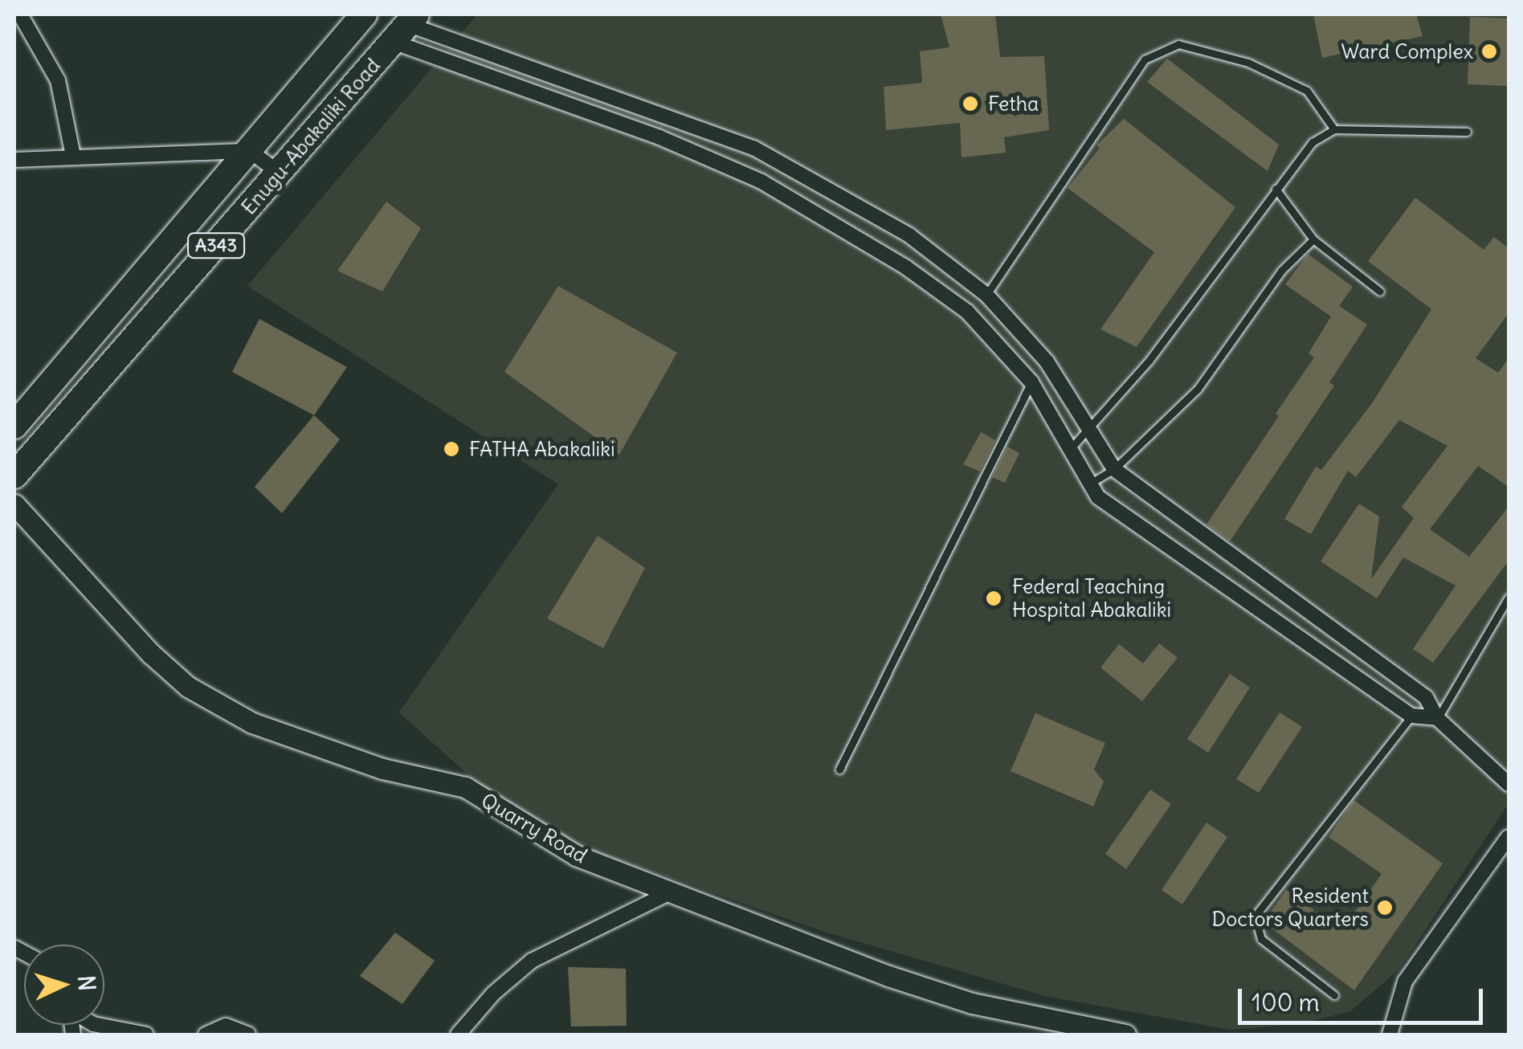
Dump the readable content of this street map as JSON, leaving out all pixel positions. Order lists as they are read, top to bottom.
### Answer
{
  "streets": {
    "highway": ["Enugu-Abakaliki Road", "A343"],
    "street": ["Quarry Road"]
  },
  "crossings": [
    ["Enugu-Abakaliki Road", "A343"]
  ],
  "places": [
    "Ward Complex",
    "Fetha",
    "FATHA Abakaliki",
    "Federal Teaching Hospital Abakaliki",
    "Resident Doctors Quarters"
  ],
  "scale_bar": "100 m",
  "north": "right"
}
